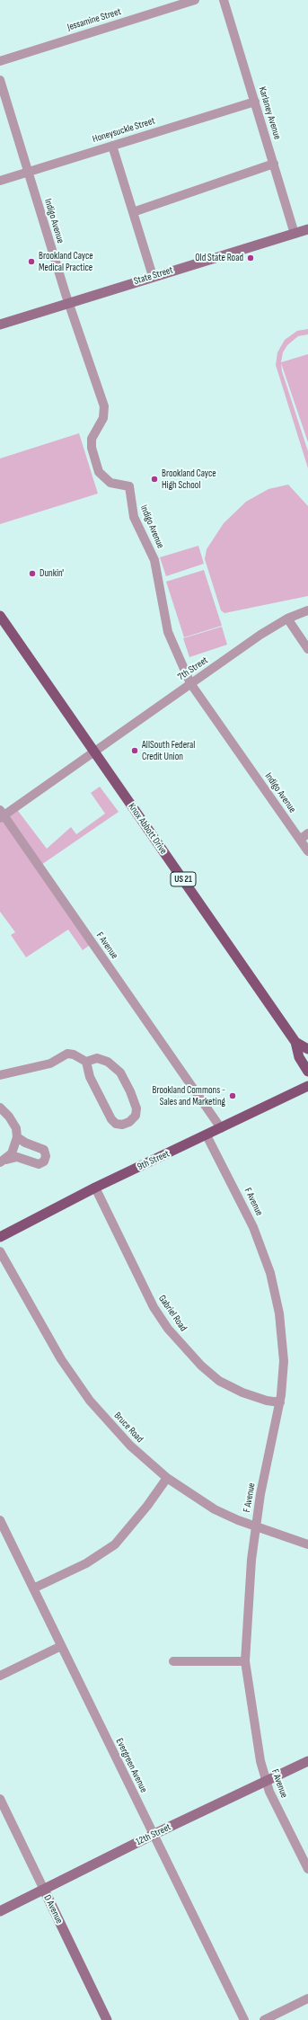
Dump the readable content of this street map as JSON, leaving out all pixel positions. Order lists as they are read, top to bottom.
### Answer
{
  "streets": {
    "main road": [
      "State Street",
      "Knox Abbott Drive",
      "US 21",
      "9th Street",
      "12th Street",
      "D Avenue"
    ],
    "street": [
      "Jessamine Street",
      "Karlaney Avenue",
      "Honeysuckle Street",
      "Indigo Avenue",
      "7th Street",
      "F Avenue",
      "Gabriel Road",
      "Bruce Road",
      "Evergreen Avenue"
    ]
  },
  "crossings": [
    ["Karlaney Avenue", "Honeysuckle Street"],
    ["Karlaney Avenue", "State Street"],
    ["Honeysuckle Street", "Indigo Avenue"],
    ["Indigo Avenue", "State Street"],
    ["Indigo Avenue", "7th Street"],
    ["7th Street", "Knox Abbott Drive"],
    ["7th Street", "F Avenue"],
    ["F Avenue", "9th Street"],
    ["F Avenue", "Gabriel Road"],
    ["F Avenue", "Bruce Road"],
    ["F Avenue", "12th Street"],
    ["9th Street", "Gabriel Road"],
    ["Evergreen Avenue", "12th Street"],
    ["12th Street", "D Avenue"]
  ],
  "places": [
    "Old State Road",
    "Brookland Cayce Medical Practice",
    "Brookland Cayce High School",
    "Dunkin'",
    "AllSouth Federal Credit Union",
    "Brookland Commons - Sales and Marketing"
  ]
}
